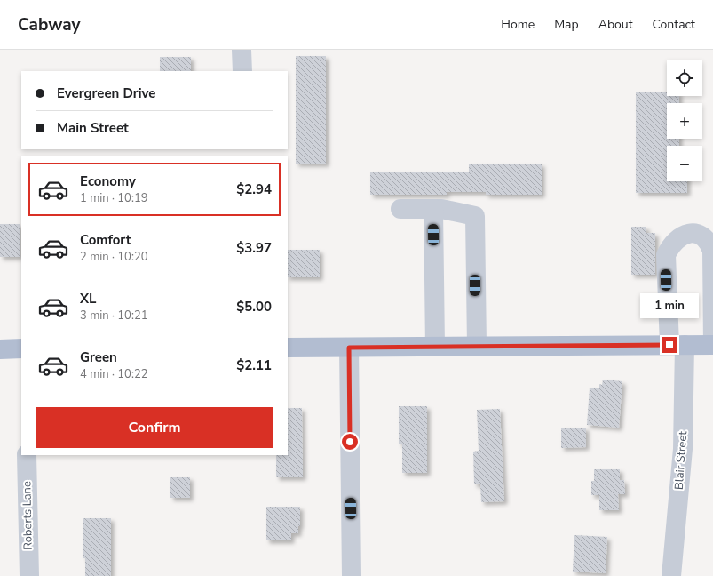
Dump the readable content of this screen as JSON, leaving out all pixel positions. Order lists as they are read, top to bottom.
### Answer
{
  "streets": {
    "street": ["Blair Street", "Roberts Lane"]
  },
  "page": {
    "header": "Cabway",
    "nav": [
      "Home",
      "Map",
      "About",
      "Contact"
    ],
    "map_buttons": ["+", "−"],
    "banner": ["Evergreen Drive", "Main Street"],
    "list": [
      {
        "name": "Economy",
        "note": "1 min · 10:19",
        "value": "$2.94"
      },
      {
        "name": "Comfort",
        "note": "2 min · 10:20",
        "value": "$3.97"
      },
      {
        "name": "XL",
        "note": "3 min · 10:21",
        "value": "$5.00"
      },
      {
        "name": "Green",
        "note": "4 min · 10:22",
        "value": "$2.11"
      }
    ],
    "bubble": "1 min",
    "buttons": "Confirm"
  }
}
